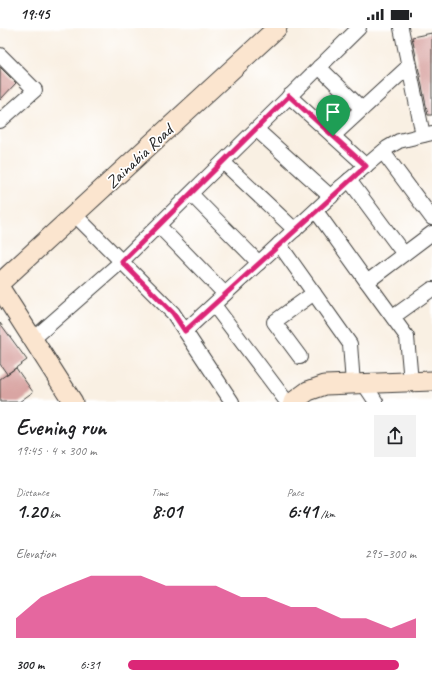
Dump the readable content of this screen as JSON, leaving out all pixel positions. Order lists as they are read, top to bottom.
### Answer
{
  "streets": {
    "street": ["Zainabia Road"]
  },
  "page": {
    "status": "19:45",
    "heading": ["Evening run", "19:45 · 4 × 300 m"],
    "stats": [
      ["Distance", "1.20 km"],
      ["Time", "8:01"],
      ["Pace", "6:41 /km"]
    ],
    "chart": ["Elevation", "295–300 m"],
    "list": [
      {
        "name": "300 m",
        "note": "6:31"
      }
    ]
  }
}
